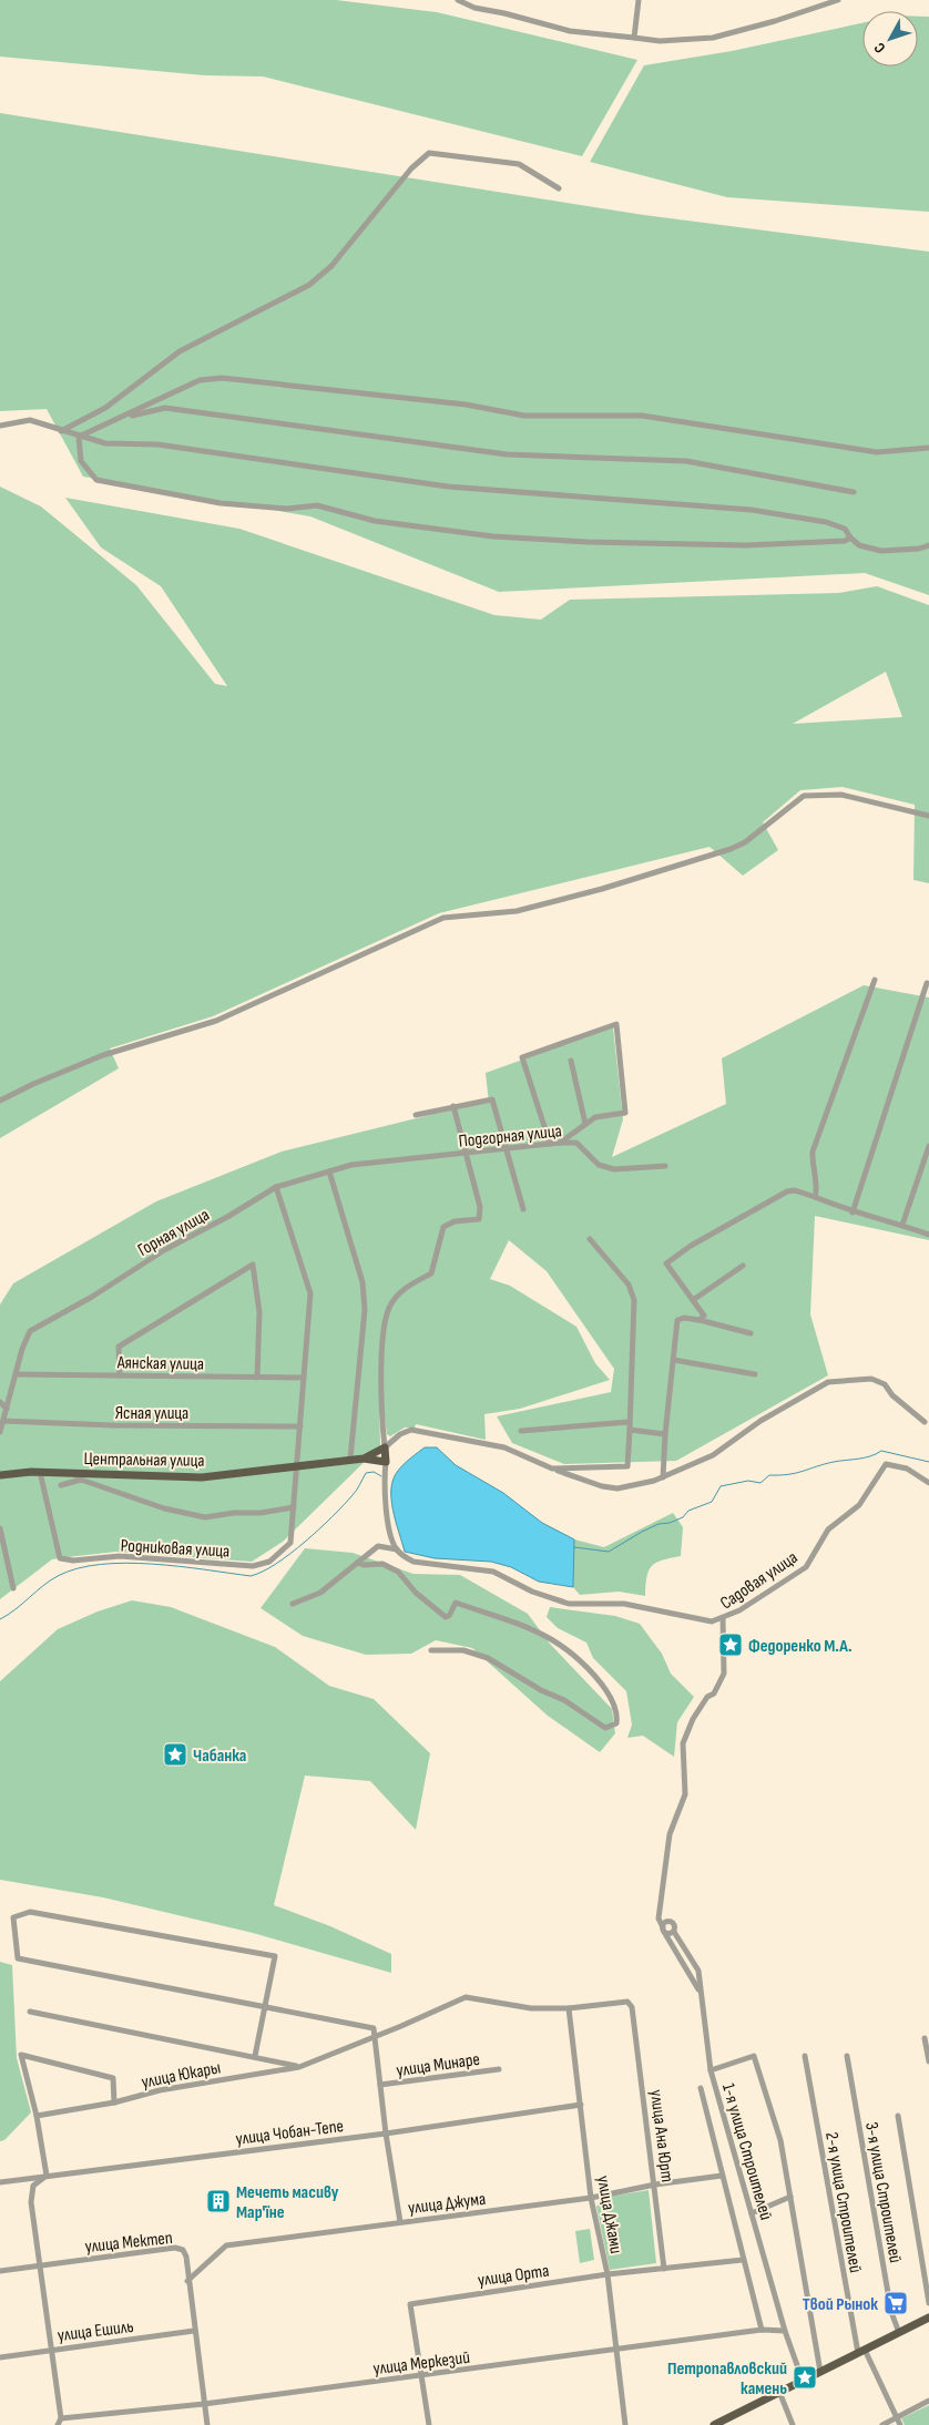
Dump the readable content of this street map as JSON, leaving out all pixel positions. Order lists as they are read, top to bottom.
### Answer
{
  "streets": {
    "main road": ["Центральная улица"],
    "street": [
      "Подгорная улица",
      "Горная улица",
      "Аянская улица",
      "Ясная улица",
      "Родниковая улица",
      "Садовая улица",
      "улица Минаре",
      "улица Юкары",
      "улица Чобан-Тепе",
      "улица Ана Юрт",
      "1-я улица Строителей",
      "3-я улица Строителей",
      "улица Джума",
      "2-я улица Строителей",
      "улица Джами",
      "улица Мектеп",
      "улица Орта",
      "улица Ешиль",
      "улица Меркезий"
    ]
  },
  "crossings": [
    ["Подгорная улица", "Горная улица"],
    ["Горная улица", "Аянская улица"],
    ["Горная улица", "Ясная улица"],
    ["Горная улица", "Родниковая улица"],
    ["Аянская улица", "Родниковая улица"],
    ["Ясная улица", "Родниковая улица"],
    ["Центральная улица", "Родниковая улица"],
    ["улица Юкары", "улица Ана Юрт"],
    ["улица Юкары", "улица Джами"],
    ["улица Чобан-Тепе", "улица Джами"],
    ["улица Ана Юрт", "улица Джума"],
    ["улица Ана Юрт", "улица Орта"],
    ["1-я улица Строителей", "улица Меркезий"],
    ["улица Джума", "улица Джами"],
    ["улица Джума", "улица Мектеп"],
    ["улица Джами", "улица Орта"],
    ["улица Джами", "улица Меркезий"],
    ["улица Мектеп", "улица Ешиль"],
    ["улица Мектеп", "улица Меркезий"],
    ["улица Орта", "улица Меркезий"]
  ],
  "places": {
    "place": ["Федоренко М.А.", "Чабанка", "Петропавловский камень"],
    "building": ["Мечеть масиву Мар'їне"],
    "supermarket": ["Твой Рынок"]
  },
  "north": "bottom left"
}
